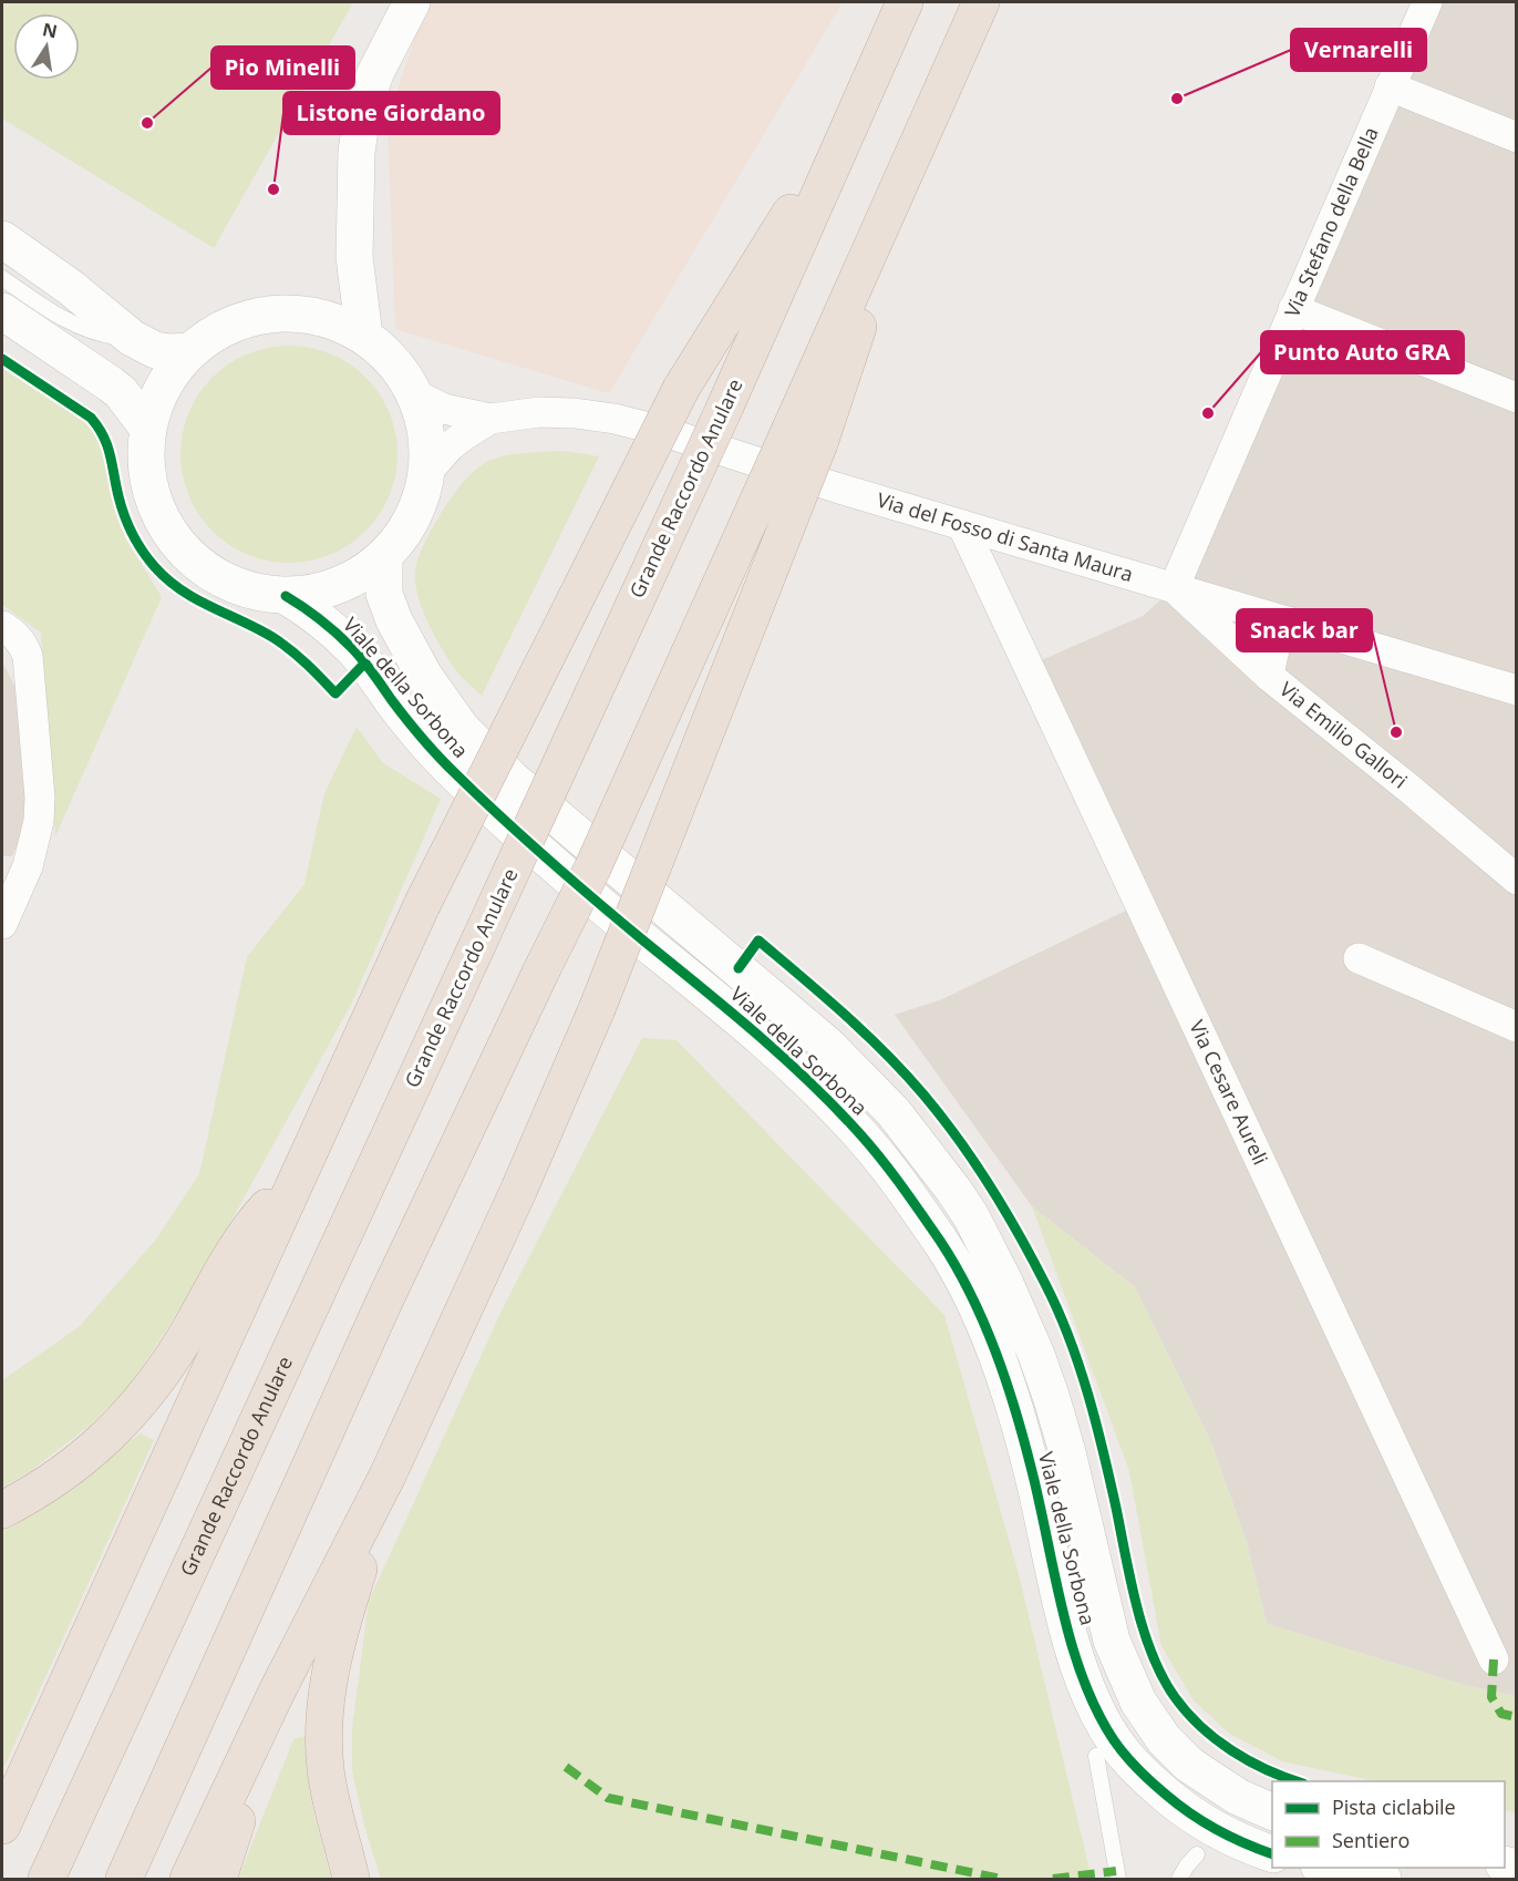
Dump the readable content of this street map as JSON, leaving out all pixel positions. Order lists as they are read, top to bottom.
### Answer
{
  "streets": {
    "highway": ["Grande Raccordo Anulare"],
    "street": [
      "Via Stefano della Bella",
      "Via del Fosso di Santa Maura",
      "Viale della Sorbona",
      "Via Emilio Gallori",
      "Via Cesare Aureli"
    ]
  },
  "crossings": [
    ["Via Stefano della Bella", "Via del Fosso di Santa Maura"],
    ["Via Stefano della Bella", "Via Emilio Gallori"],
    ["Via del Fosso di Santa Maura", "Via Emilio Gallori"],
    ["Via del Fosso di Santa Maura", "Via Cesare Aureli"]
  ],
  "places": [
    "Vernarelli",
    "Pio Minelli",
    "Listone Giordano",
    "Punto Auto GRA",
    "Snack bar"
  ],
  "legend": ["Pista ciclabile", "Sentiero"],
  "north": "top"
}
